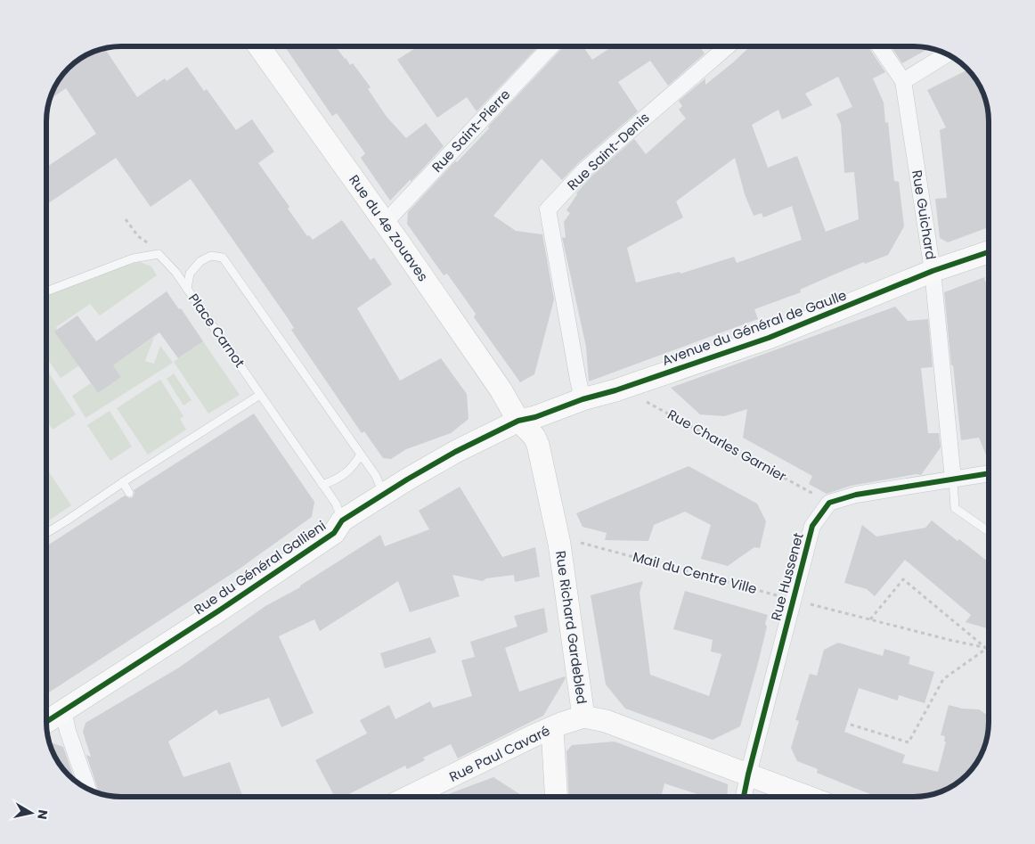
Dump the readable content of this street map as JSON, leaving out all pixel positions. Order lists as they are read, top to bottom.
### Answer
{
  "streets": {
    "main road": [
      "Rue du 4e Zouaves",
      "Avenue du Général de Gaulle",
      "Rue du Général Gallieni",
      "Rue Richard Gardebled",
      "Rue Paul Cavaré"
    ],
    "street": [
      "Rue Saint-Pierre",
      "Rue Saint-Denis",
      "Rue Guichard",
      "Rue Hussenet"
    ],
    "lane": ["Place Carnot"],
    "path": ["Rue Charles Garnier", "Mail du Centre Ville"]
  },
  "crossings": [
    ["Rue Saint-Pierre", "Rue du 4e Zouaves"],
    ["Rue Saint-Denis", "Avenue du Général de Gaulle"],
    ["Rue Guichard", "Avenue du Général de Gaulle"],
    ["Rue du 4e Zouaves", "Avenue du Général de Gaulle"],
    ["Rue du 4e Zouaves", "Rue du Général Gallieni"],
    ["Rue du 4e Zouaves", "Rue Richard Gardebled"],
    ["Avenue du Général de Gaulle", "Rue Charles Garnier"],
    ["Avenue du Général de Gaulle", "Rue du Général Gallieni"],
    ["Avenue du Général de Gaulle", "Rue Richard Gardebled"],
    ["Place Carnot", "Rue du Général Gallieni"],
    ["Rue Charles Garnier", "Rue Hussenet"],
    ["Rue du Général Gallieni", "Rue Richard Gardebled"],
    ["Mail du Centre Ville", "Rue Hussenet"],
    ["Mail du Centre Ville", "Rue Richard Gardebled"],
    ["Rue Hussenet", "Rue Richard Gardebled"],
    ["Rue Richard Gardebled", "Rue Paul Cavaré"]
  ],
  "north": "right"
}
